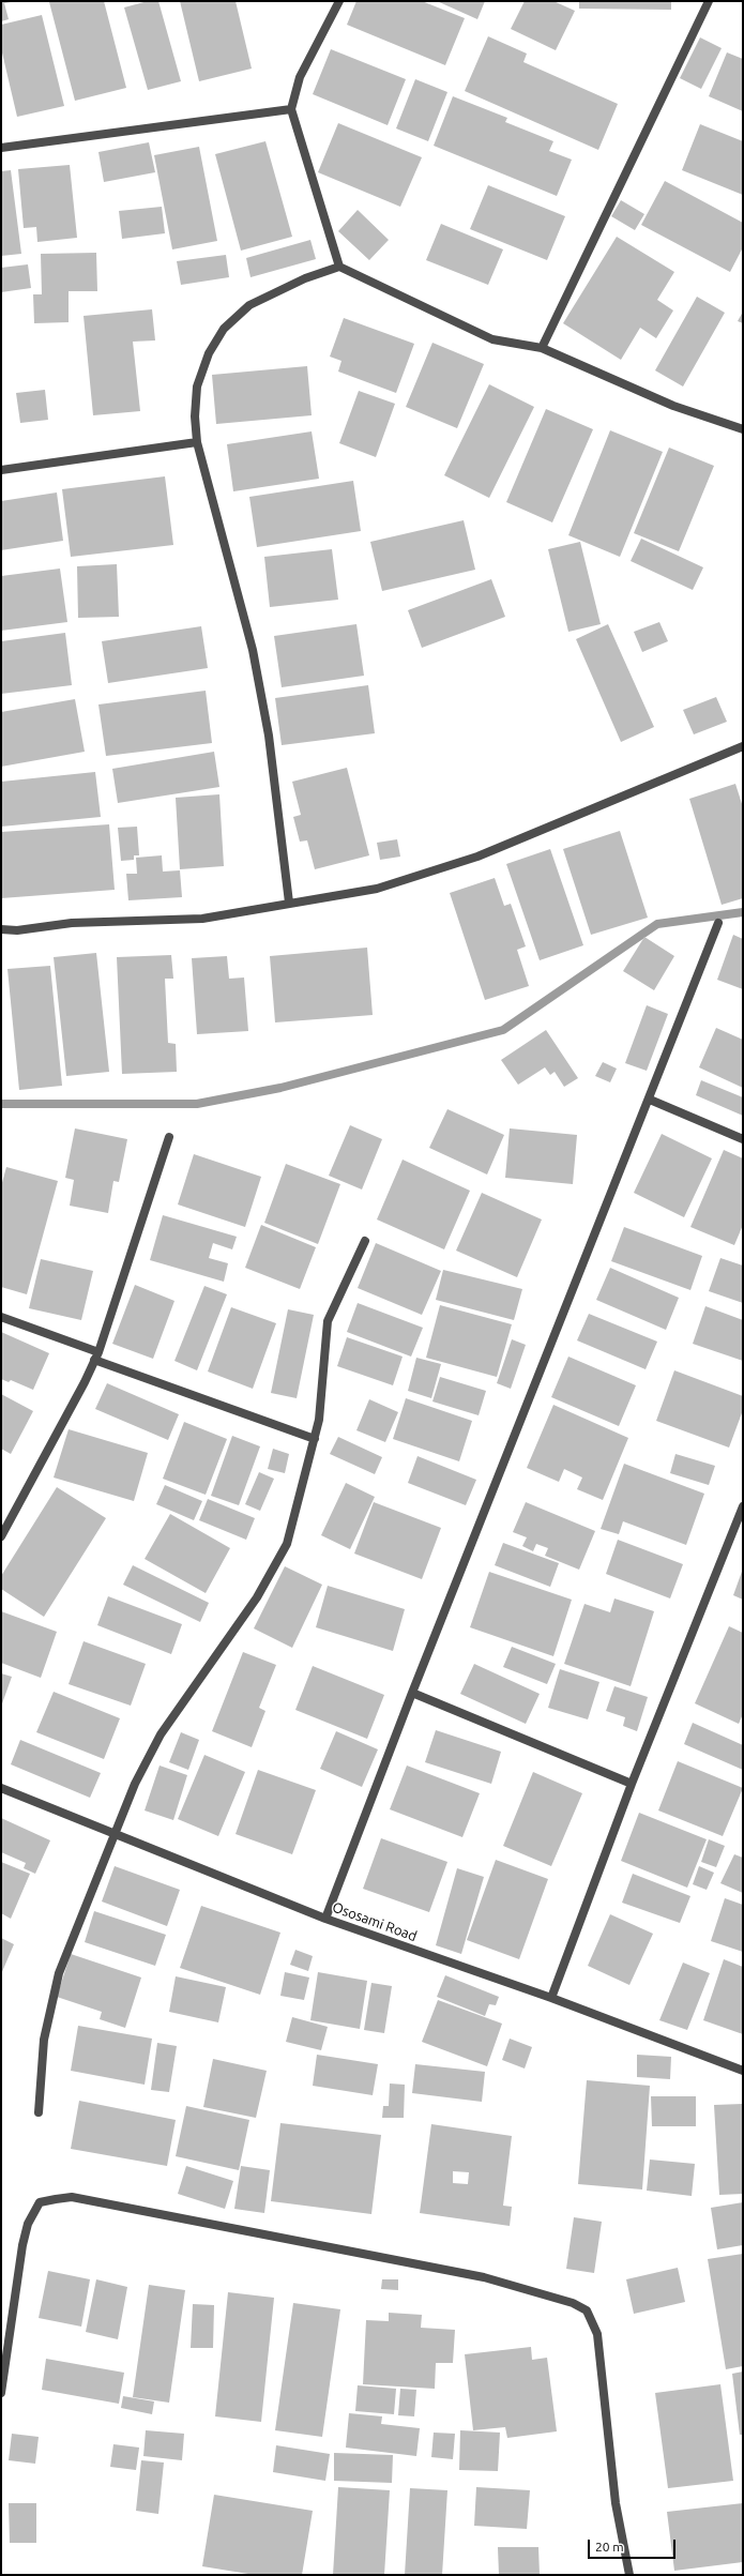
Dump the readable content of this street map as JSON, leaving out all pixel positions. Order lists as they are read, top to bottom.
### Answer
{
  "streets": {
    "street": ["Ososami Road"]
  },
  "scale_bar": "20 m"
}
